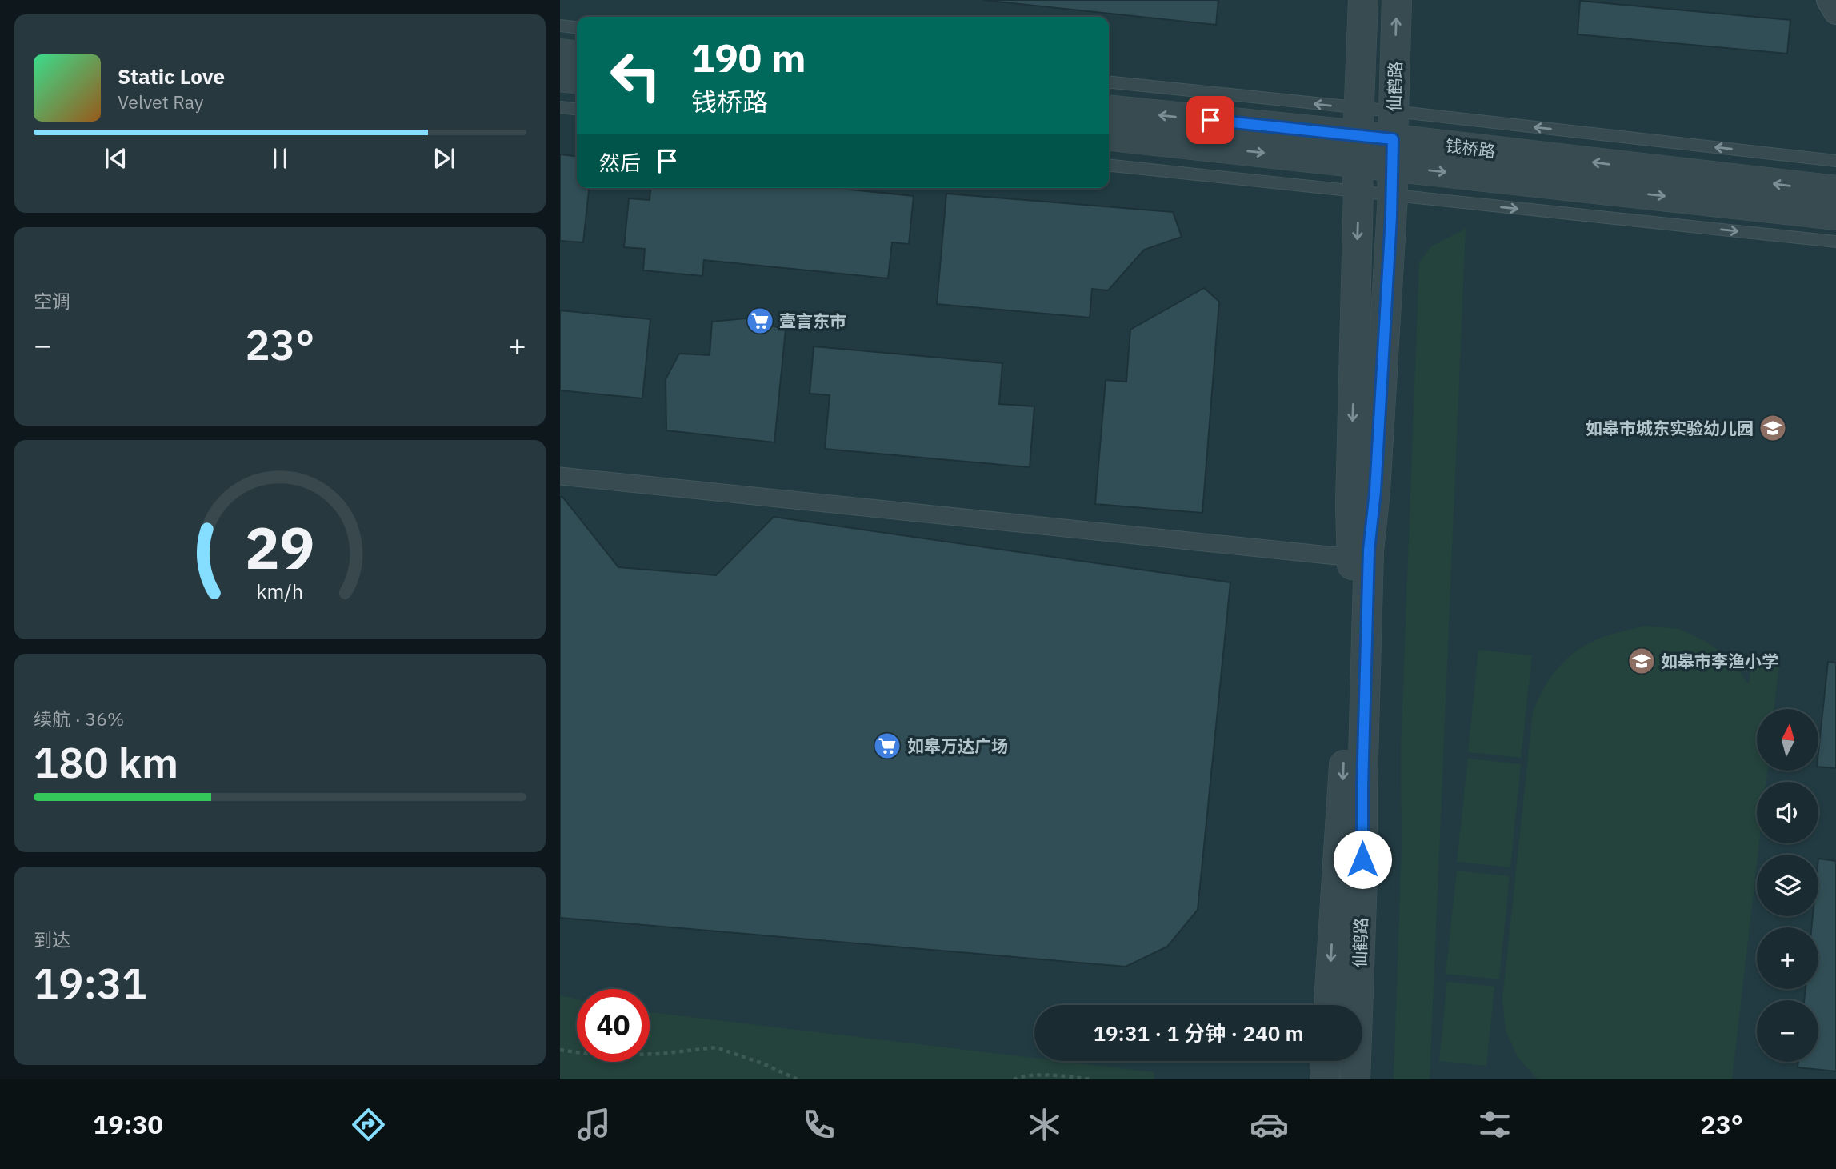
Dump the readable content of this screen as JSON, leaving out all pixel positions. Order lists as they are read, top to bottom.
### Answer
{
  "streets": {
    "street": ["仙鹤路", "钱桥路"]
  },
  "crossings": [
    ["仙鹤路", "钱桥路"]
  ],
  "places": {
    "supermarket": ["壹言东市", "如皋万达广场"],
    "school or university": ["如皋市城东实验幼儿园", "如皋市李渔小学"]
  },
  "north": "top",
  "page": {
    "turn": ["190 m", "钱桥路"],
    "song": ["Static Love", "Velvet Ray"],
    "then": "然后",
    "tile": [
      "空调",
      ["续航 · 36%", "180 km"],
      ["到达", "19:31"]
    ],
    "heat": ["−", "23°", "+"],
    "map_buttons": ["+", "−"],
    "limit": "40",
    "trip": "19:31 · 1 分钟 · 240 m",
    "tabs": ["19:30", "23°"],
    "gauge": ["29", "km/h"]
  }
}
